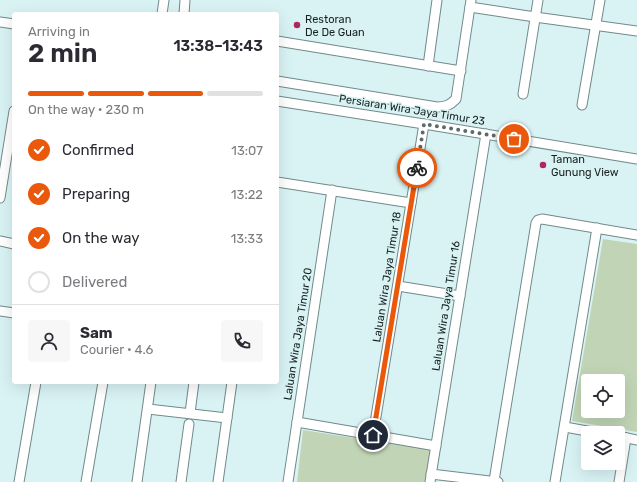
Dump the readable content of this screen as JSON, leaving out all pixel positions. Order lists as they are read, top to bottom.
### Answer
{
  "streets": {
    "street": [
      "Persiaran Wira Jaya Timur 23",
      "Laluan Wira Jaya Timur 18",
      "Laluan Wira Jaya Timur 16",
      "Laluan Wira Jaya Timur 20"
    ]
  },
  "crossings": [
    ["Persiaran Wira Jaya Timur 23", "Laluan Wira Jaya Timur 18"],
    ["Persiaran Wira Jaya Timur 23", "Laluan Wira Jaya Timur 16"]
  ],
  "places": ["Restoran De De Guan", "Taman Gunung View"],
  "page": {
    "heading": ["2 min", "Arriving in", "13:38–13:43"],
    "panel": ["Sam", "Courier · 4.6"],
    "bar": "On the way · 230 m",
    "list": [
      ["Confirmed", "13:07"],
      ["Preparing", "13:22"],
      ["On the way", "13:33"],
      "Delivered"
    ]
  }
}
